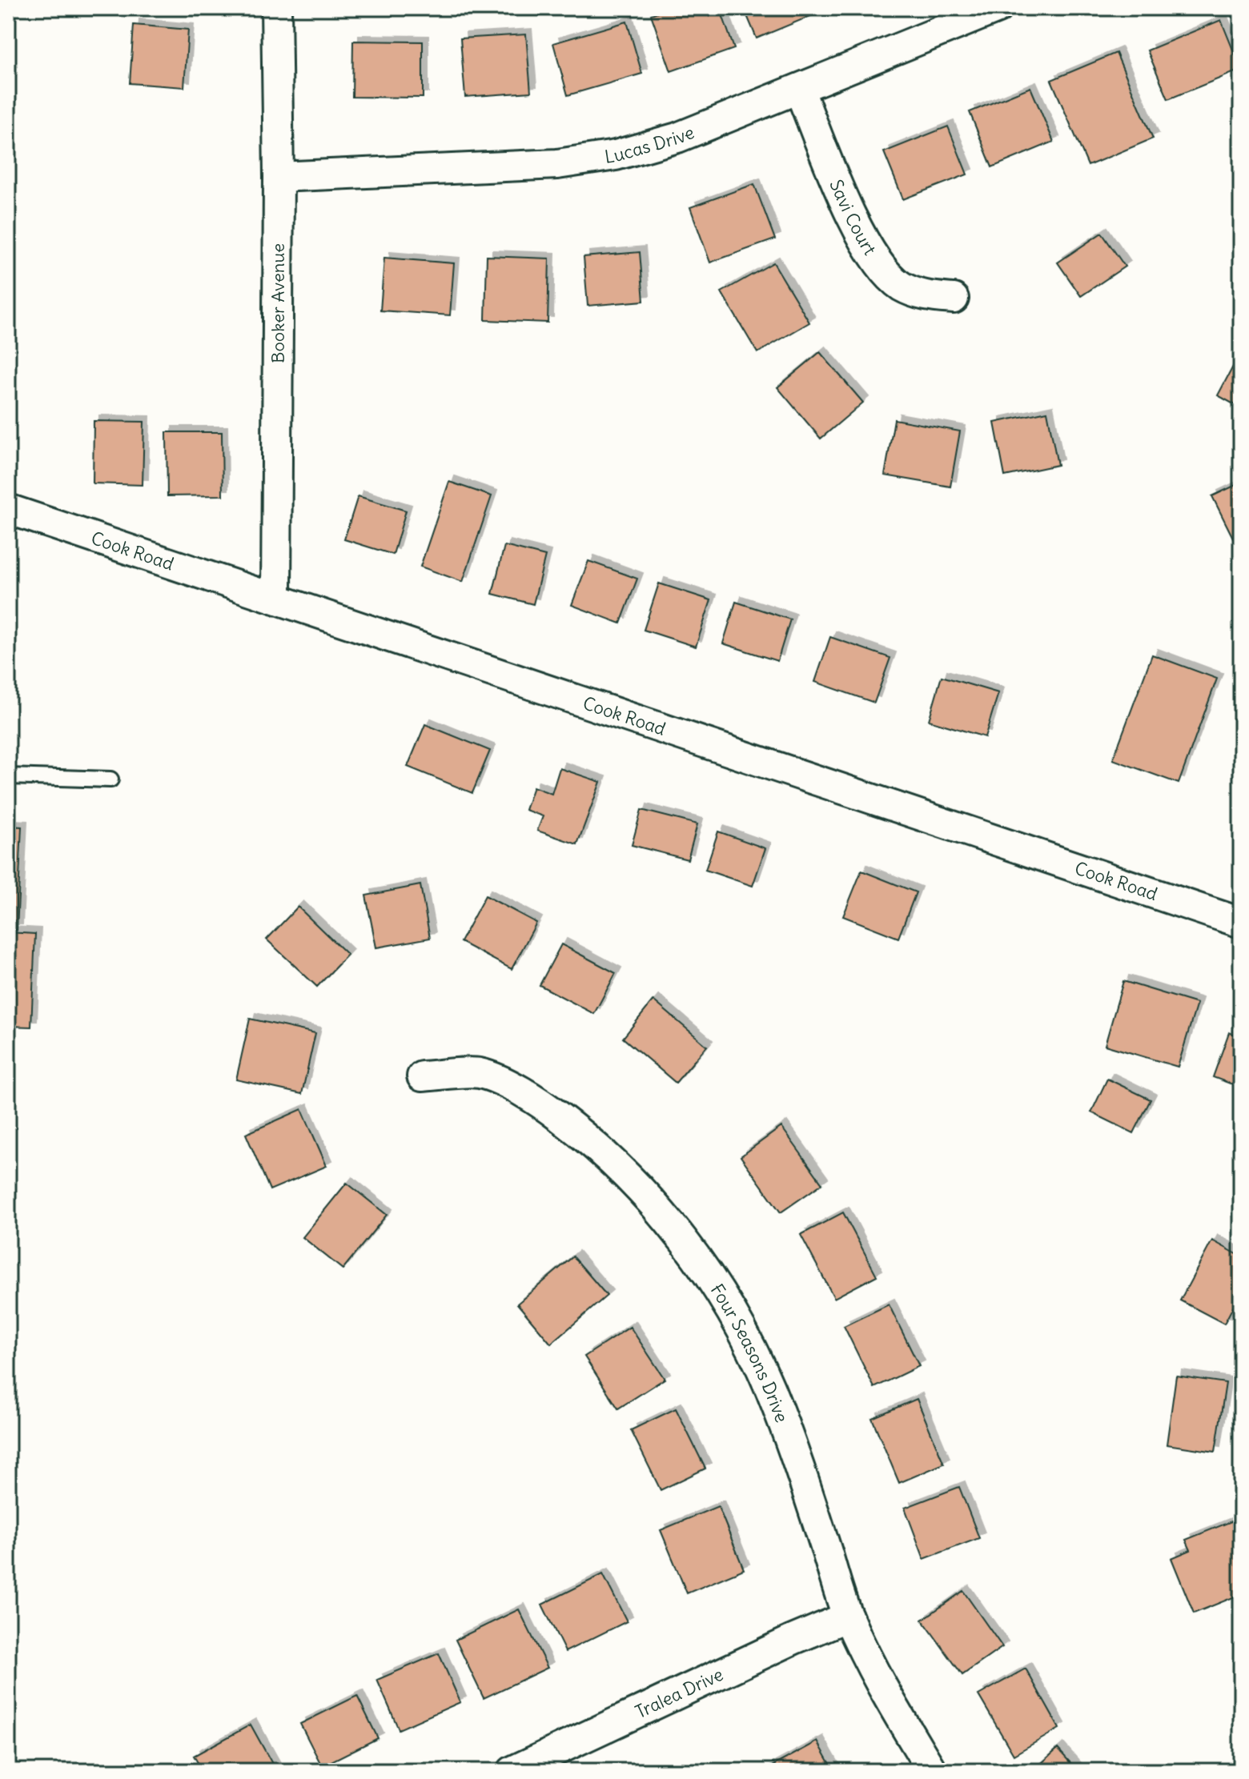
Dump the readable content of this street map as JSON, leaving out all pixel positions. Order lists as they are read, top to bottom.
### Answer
{
  "streets": {
    "street": [
      "Lucas Drive",
      "Savi Court",
      "Booker Avenue",
      "Cook Road",
      "Four Seasons Drive",
      "Tralea Drive"
    ]
  },
  "crossings": [
    ["Lucas Drive", "Savi Court"],
    ["Lucas Drive", "Booker Avenue"],
    ["Booker Avenue", "Cook Road"],
    ["Four Seasons Drive", "Tralea Drive"]
  ]
}
